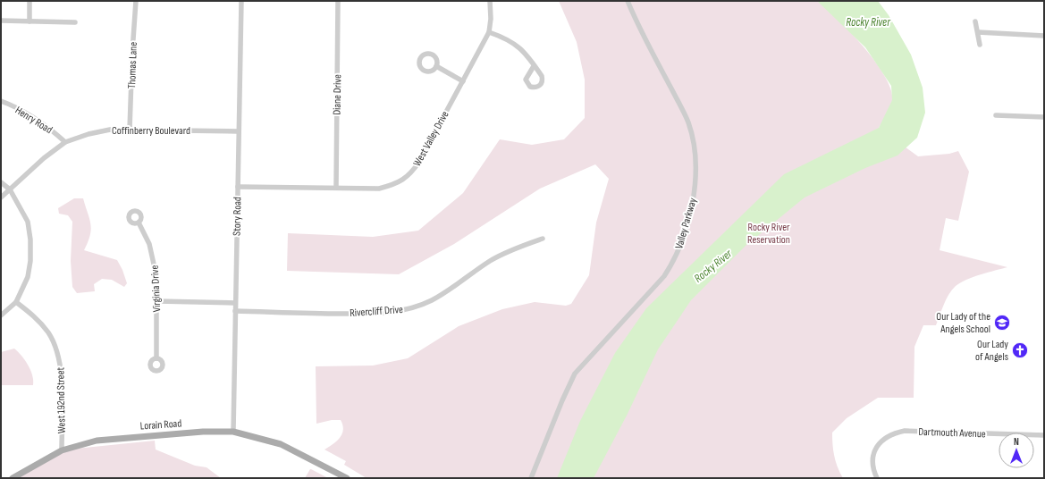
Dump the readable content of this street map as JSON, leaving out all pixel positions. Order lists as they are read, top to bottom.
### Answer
{
  "streets": {
    "main road": ["Lorain Road"],
    "street": [
      "Thomas Lane",
      "Diane Drive",
      "Henry Road",
      "Coffinberry Boulevard",
      "West Valley Drive",
      "Story Road",
      "Valley Parkway",
      "Virginia Drive",
      "Rivercliff Drive",
      "West 192nd Street",
      "Dartmouth Avenue"
    ]
  },
  "crossings": [
    ["Thomas Lane", "Coffinberry Boulevard"],
    ["Diane Drive", "West Valley Drive"],
    ["Henry Road", "Coffinberry Boulevard"],
    ["Coffinberry Boulevard", "Story Road"],
    ["West Valley Drive", "Story Road"],
    ["Story Road", "Rivercliff Drive"],
    ["Story Road", "Lorain Road"],
    ["West 192nd Street", "Lorain Road"]
  ],
  "water": ["Rocky River"],
  "parks": ["Rocky River Reservation"],
  "places": {
    "school or university": ["Our Lady of the Angels School"],
    "church": ["Our Lady of Angels"]
  },
  "north": "top"
}
